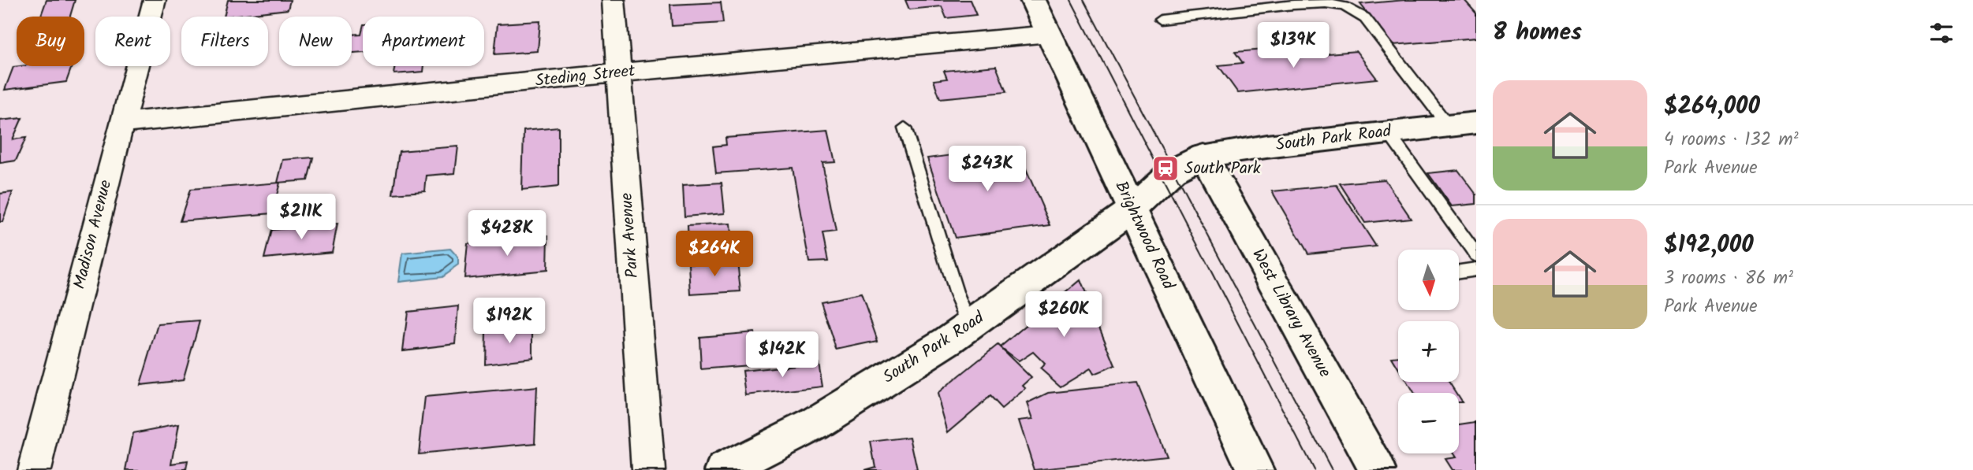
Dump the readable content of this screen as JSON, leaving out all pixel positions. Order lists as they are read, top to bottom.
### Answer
{
  "streets": {
    "main road": ["South Park Road", "Brightwood Road", "West Library Avenue"],
    "street": ["Steding Street", "Madison Avenue", "Park Avenue"]
  },
  "crossings": [
    ["Steding Street", "Madison Avenue"],
    ["Steding Street", "Park Avenue"],
    ["Steding Street", "Brightwood Road"],
    ["South Park Road", "Brightwood Road"],
    ["South Park Road", "West Library Avenue"]
  ],
  "places": {
    "station": ["South Park"]
  },
  "north": "bottom",
  "page": {
    "heading": "8 homes",
    "chip": [
      "Buy",
      "Rent",
      "Filters",
      "New",
      "Apartment"
    ],
    "price": [
      "$139K",
      "$243K",
      "$211K",
      "$428K",
      "$264K",
      "$260K",
      "$192K",
      "$142K"
    ],
    "list": [
      {
        "name": "$264,000",
        "note": "4 rooms · 132 m² · Park Avenue"
      },
      {
        "name": "$192,000",
        "note": "3 rooms · 86 m² · Park Avenue"
      }
    ],
    "map_buttons": ["+", "−"]
  }
}
